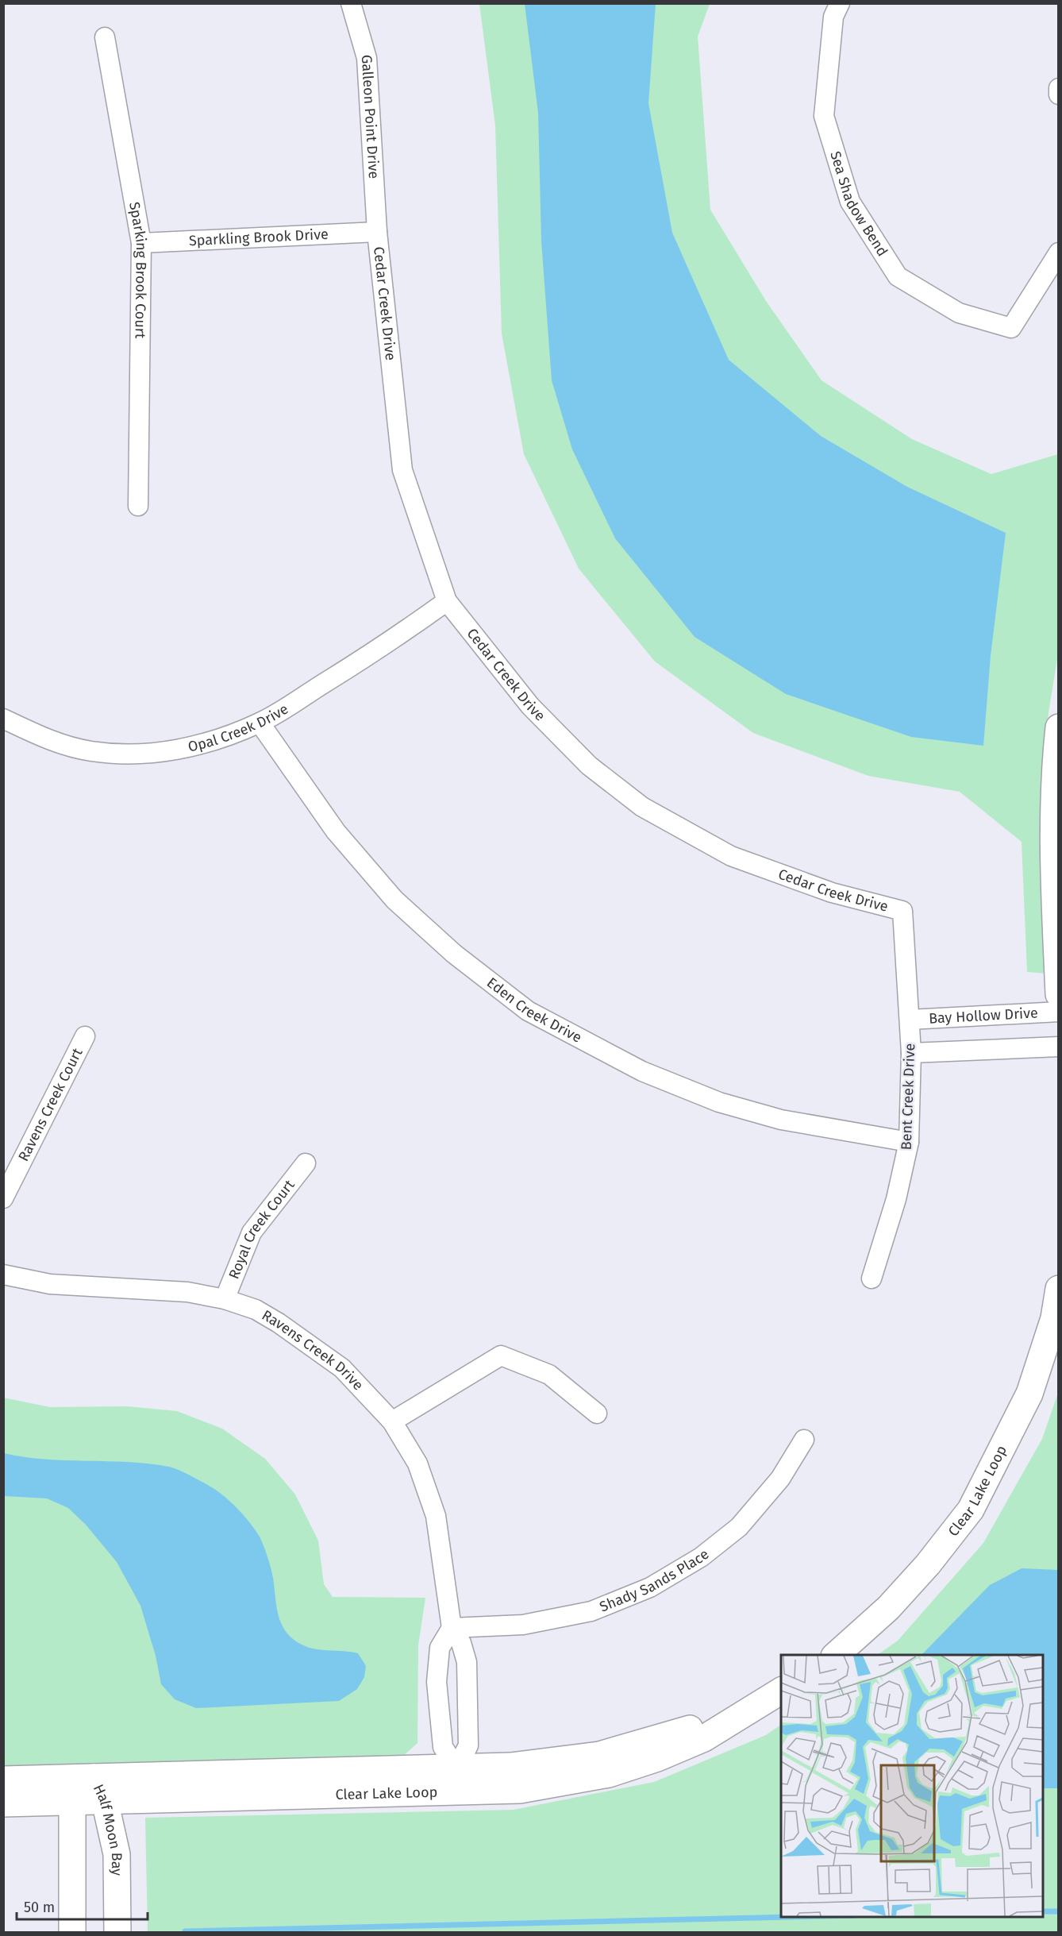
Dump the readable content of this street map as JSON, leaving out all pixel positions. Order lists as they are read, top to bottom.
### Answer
{
  "streets": {
    "street": [
      "Galleon Point Drive",
      "Sea Shadow Bend",
      "Sparkling Brook Drive",
      "Sparking Brook Court",
      "Cedar Creek Drive",
      "Opal Creek Drive",
      "Eden Creek Drive",
      "Bay Hollow Drive",
      "Bent Creek Drive",
      "Ravens Creek Court",
      "Royal Creek Court",
      "Ravens Creek Drive",
      "Clear Lake Loop",
      "Shady Sands Place",
      "Half Moon Bay"
    ]
  },
  "crossings": [
    ["Galleon Point Drive", "Sparkling Brook Drive"],
    ["Galleon Point Drive", "Cedar Creek Drive"],
    ["Sparkling Brook Drive", "Sparking Brook Court"],
    ["Sparkling Brook Drive", "Cedar Creek Drive"],
    ["Cedar Creek Drive", "Opal Creek Drive"],
    ["Cedar Creek Drive", "Bent Creek Drive"],
    ["Opal Creek Drive", "Eden Creek Drive"],
    ["Eden Creek Drive", "Bent Creek Drive"],
    ["Bay Hollow Drive", "Bent Creek Drive"],
    ["Royal Creek Court", "Ravens Creek Drive"],
    ["Ravens Creek Drive", "Clear Lake Loop"],
    ["Ravens Creek Drive", "Shady Sands Place"],
    ["Clear Lake Loop", "Half Moon Bay"]
  ],
  "scale_bar": "50 m"
}
